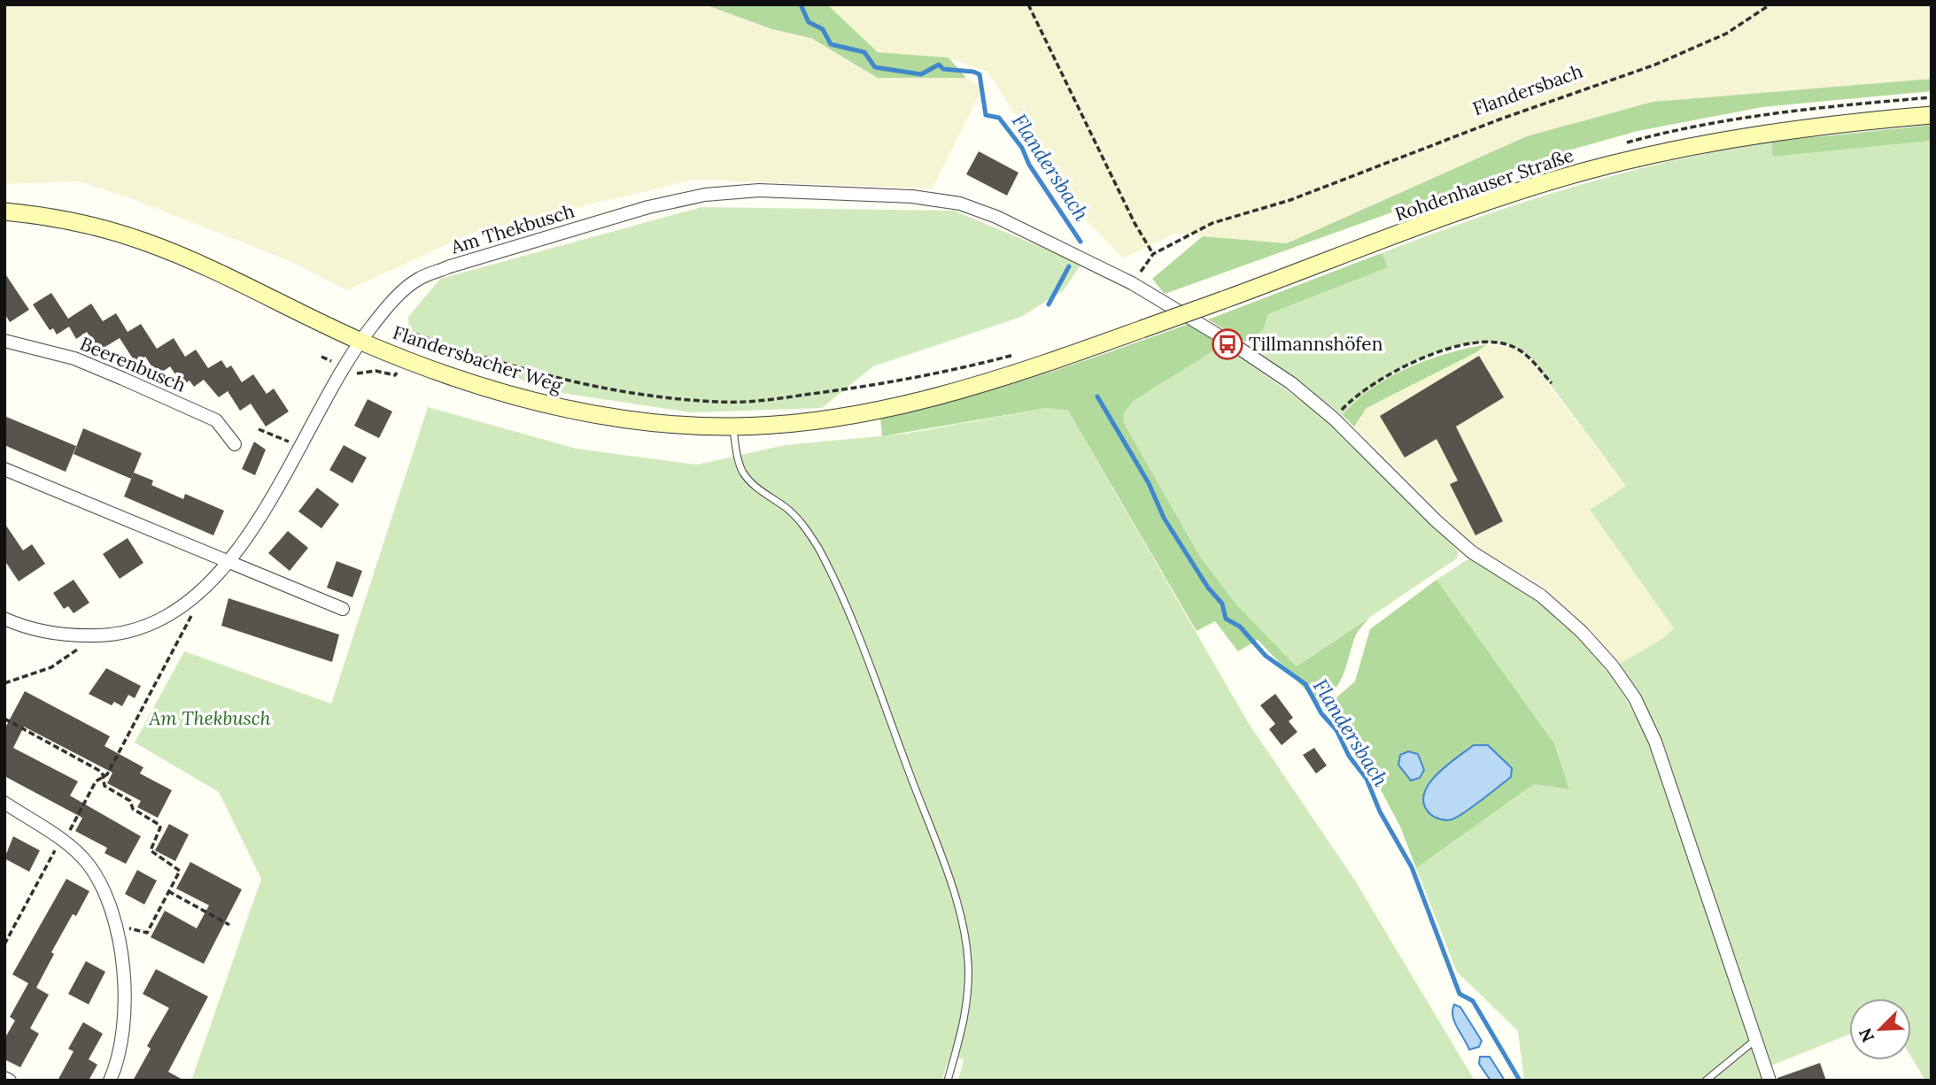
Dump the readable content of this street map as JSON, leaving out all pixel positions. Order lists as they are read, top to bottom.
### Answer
{
  "streets": {
    "main road": ["Rohdenhauser Straße", "Flandersbacher Weg"],
    "street": ["Am Thekbusch", "Beerenbusch"],
    "path": ["Flandersbach"]
  },
  "crossings": [
    ["Flandersbach", "Am Thekbusch"],
    ["Rohdenhauser Straße", "Flandersbacher Weg"],
    ["Am Thekbusch", "Flandersbacher Weg"]
  ],
  "water": ["Flandersbach"],
  "parks": ["Am Thekbusch"],
  "places": {
    "bus stop": ["Tillmannshöfen"]
  },
  "north": "bottom left"
}
